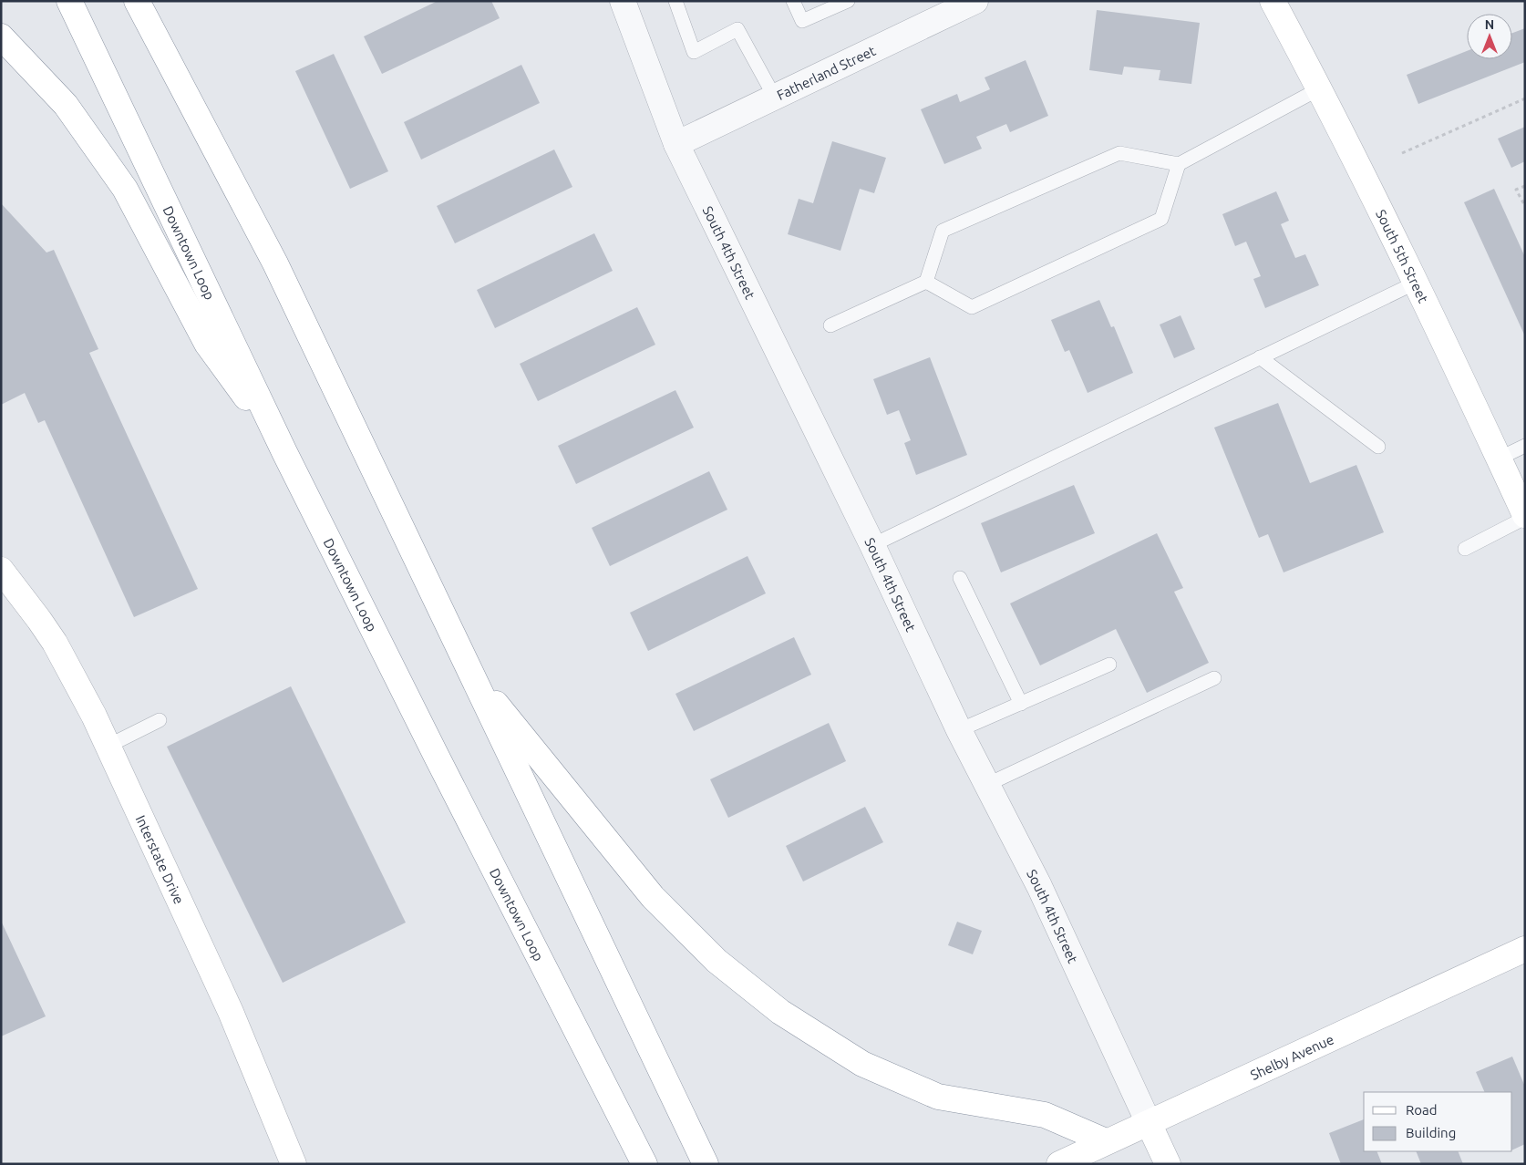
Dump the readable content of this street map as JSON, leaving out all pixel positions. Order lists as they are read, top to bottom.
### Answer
{
  "streets": {
    "main road": [
      "South 4th Street",
      "Downtown Loop",
      "South 5th Street",
      "Interstate Drive",
      "Shelby Avenue"
    ],
    "street": ["Fatherland Street"]
  },
  "crossings": [
    ["Fatherland Street", "South 4th Street"],
    ["South 4th Street", "Shelby Avenue"]
  ],
  "legend": ["Road", "Building"],
  "north": "top"
}
